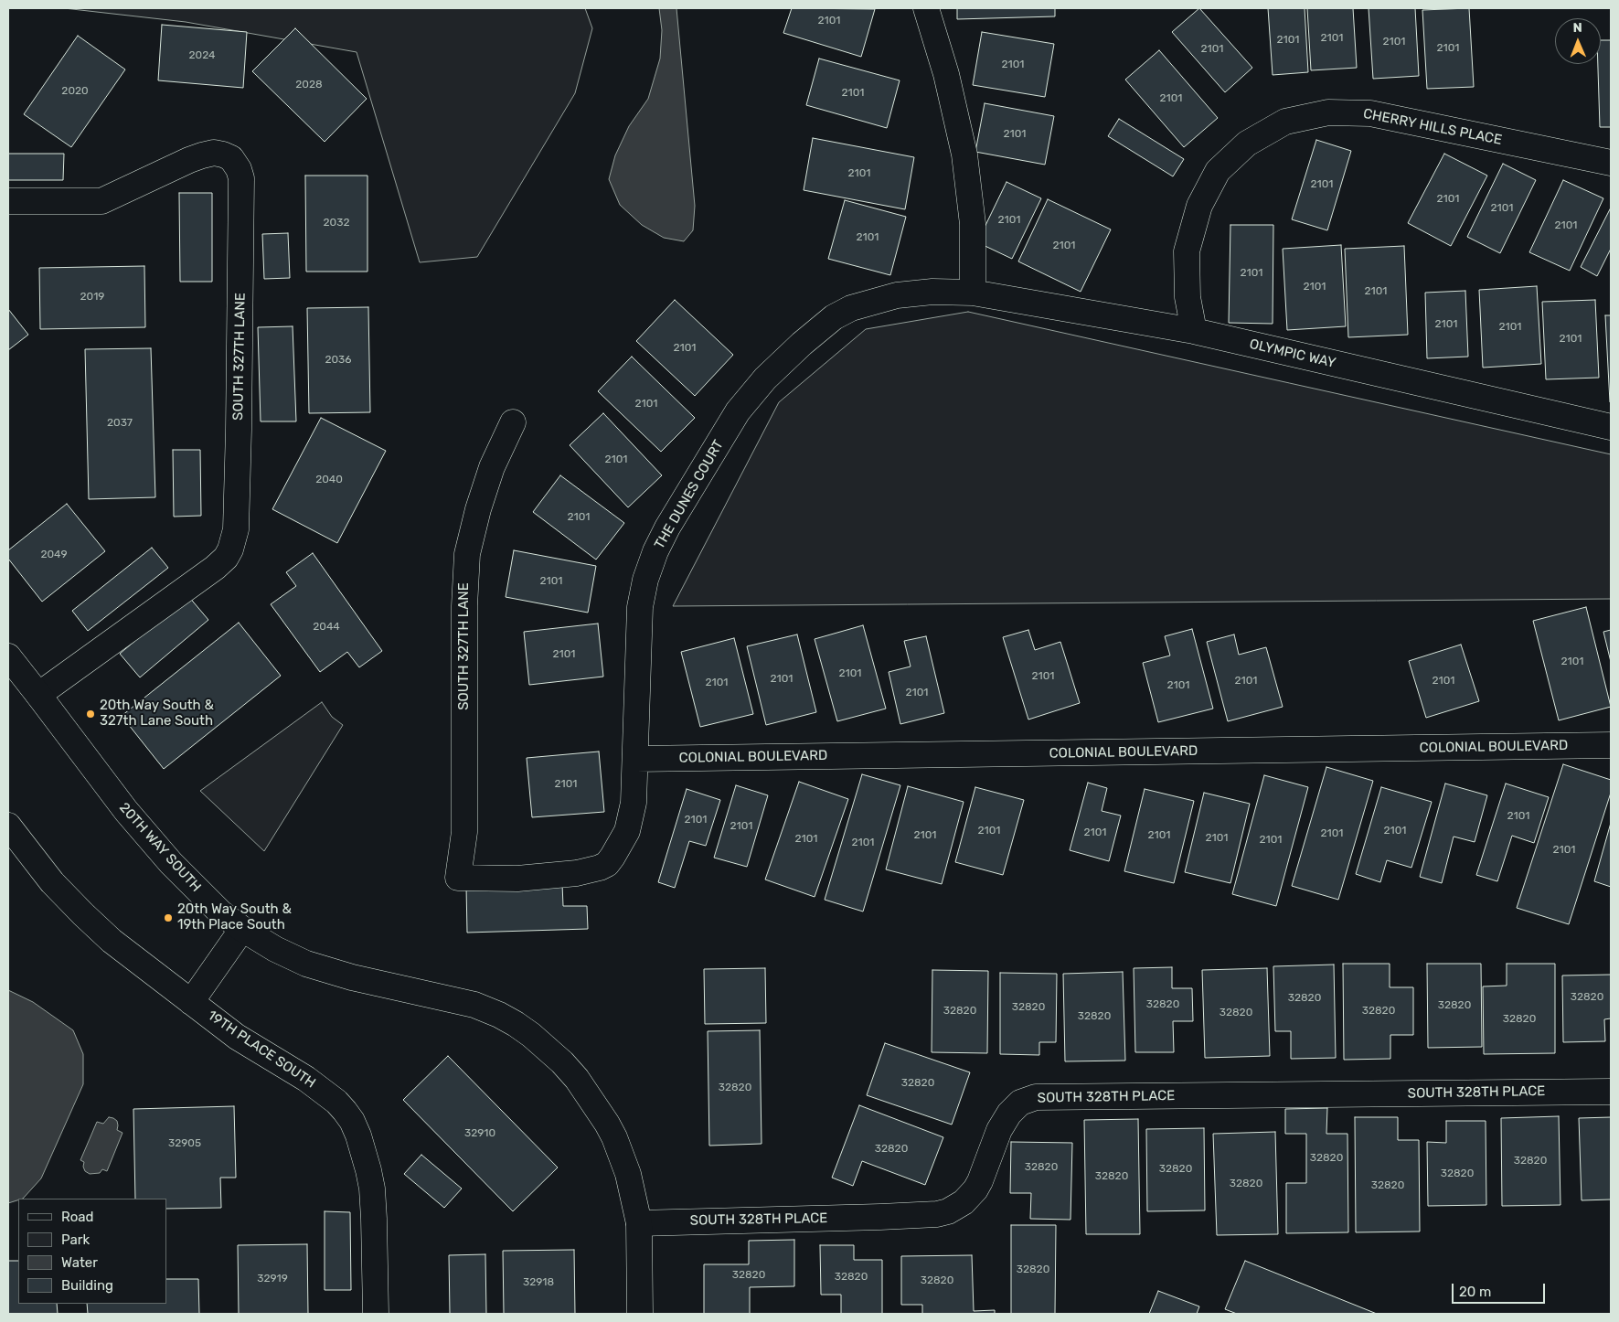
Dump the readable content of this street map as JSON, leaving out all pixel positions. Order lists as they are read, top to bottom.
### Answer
{
  "streets": {
    "street": [
      "CHERRY HILLS PLACE",
      "OLYMPIC WAY",
      "SOUTH 327TH LANE",
      "THE DUNES COURT",
      "COLONIAL BOULEVARD",
      "20TH WAY SOUTH",
      "19TH PLACE SOUTH",
      "SOUTH 328TH PLACE"
    ]
  },
  "crossings": [
    ["CHERRY HILLS PLACE", "OLYMPIC WAY"],
    ["OLYMPIC WAY", "THE DUNES COURT"],
    ["SOUTH 327TH LANE", "THE DUNES COURT"],
    ["SOUTH 327TH LANE", "20TH WAY SOUTH"],
    ["THE DUNES COURT", "COLONIAL BOULEVARD"],
    ["20TH WAY SOUTH", "SOUTH 328TH PLACE"]
  ],
  "places": ["20th Way South & 327th Lane South", "20th Way South & 19th Place South"],
  "house_numbers": [
    "2101",
    "2101",
    "2101",
    "2101",
    "2101",
    "2101",
    "2024",
    "2101",
    "2028",
    "2020",
    "2101",
    "2101",
    "2101",
    "2101",
    "2101",
    "2101",
    "2101",
    "2101",
    "2032",
    "2101",
    "2101",
    "2101",
    "2101",
    "2101",
    "2101",
    "2019",
    "2101",
    "2101",
    "2101",
    "2101",
    "2036",
    "2101",
    "2037",
    "2101",
    "2040",
    "2101",
    "2049",
    "2101",
    "2044",
    "2101",
    "2101",
    "2101",
    "2101",
    "2101",
    "2101",
    "2101",
    "2101",
    "2101",
    "2101",
    "2101",
    "2101",
    "2101",
    "2101",
    "2101",
    "2101",
    "2101",
    "2101",
    "2101",
    "2101",
    "2101",
    "2101",
    "2101",
    "2101",
    "2101",
    "32820",
    "32820",
    "32820",
    "32820",
    "32820",
    "32820",
    "32820",
    "32820",
    "32820",
    "32820",
    "32820",
    "32820",
    "32910",
    "32905",
    "32820",
    "32820",
    "32820",
    "32820",
    "32820",
    "32820",
    "32820",
    "32820",
    "32820",
    "32820",
    "32820",
    "32820",
    "32919",
    "32820",
    "32918"
  ],
  "legend": [
    "Road",
    "Park",
    "Water",
    "Building"
  ],
  "scale_bar": "20 m",
  "north": "top"
}
